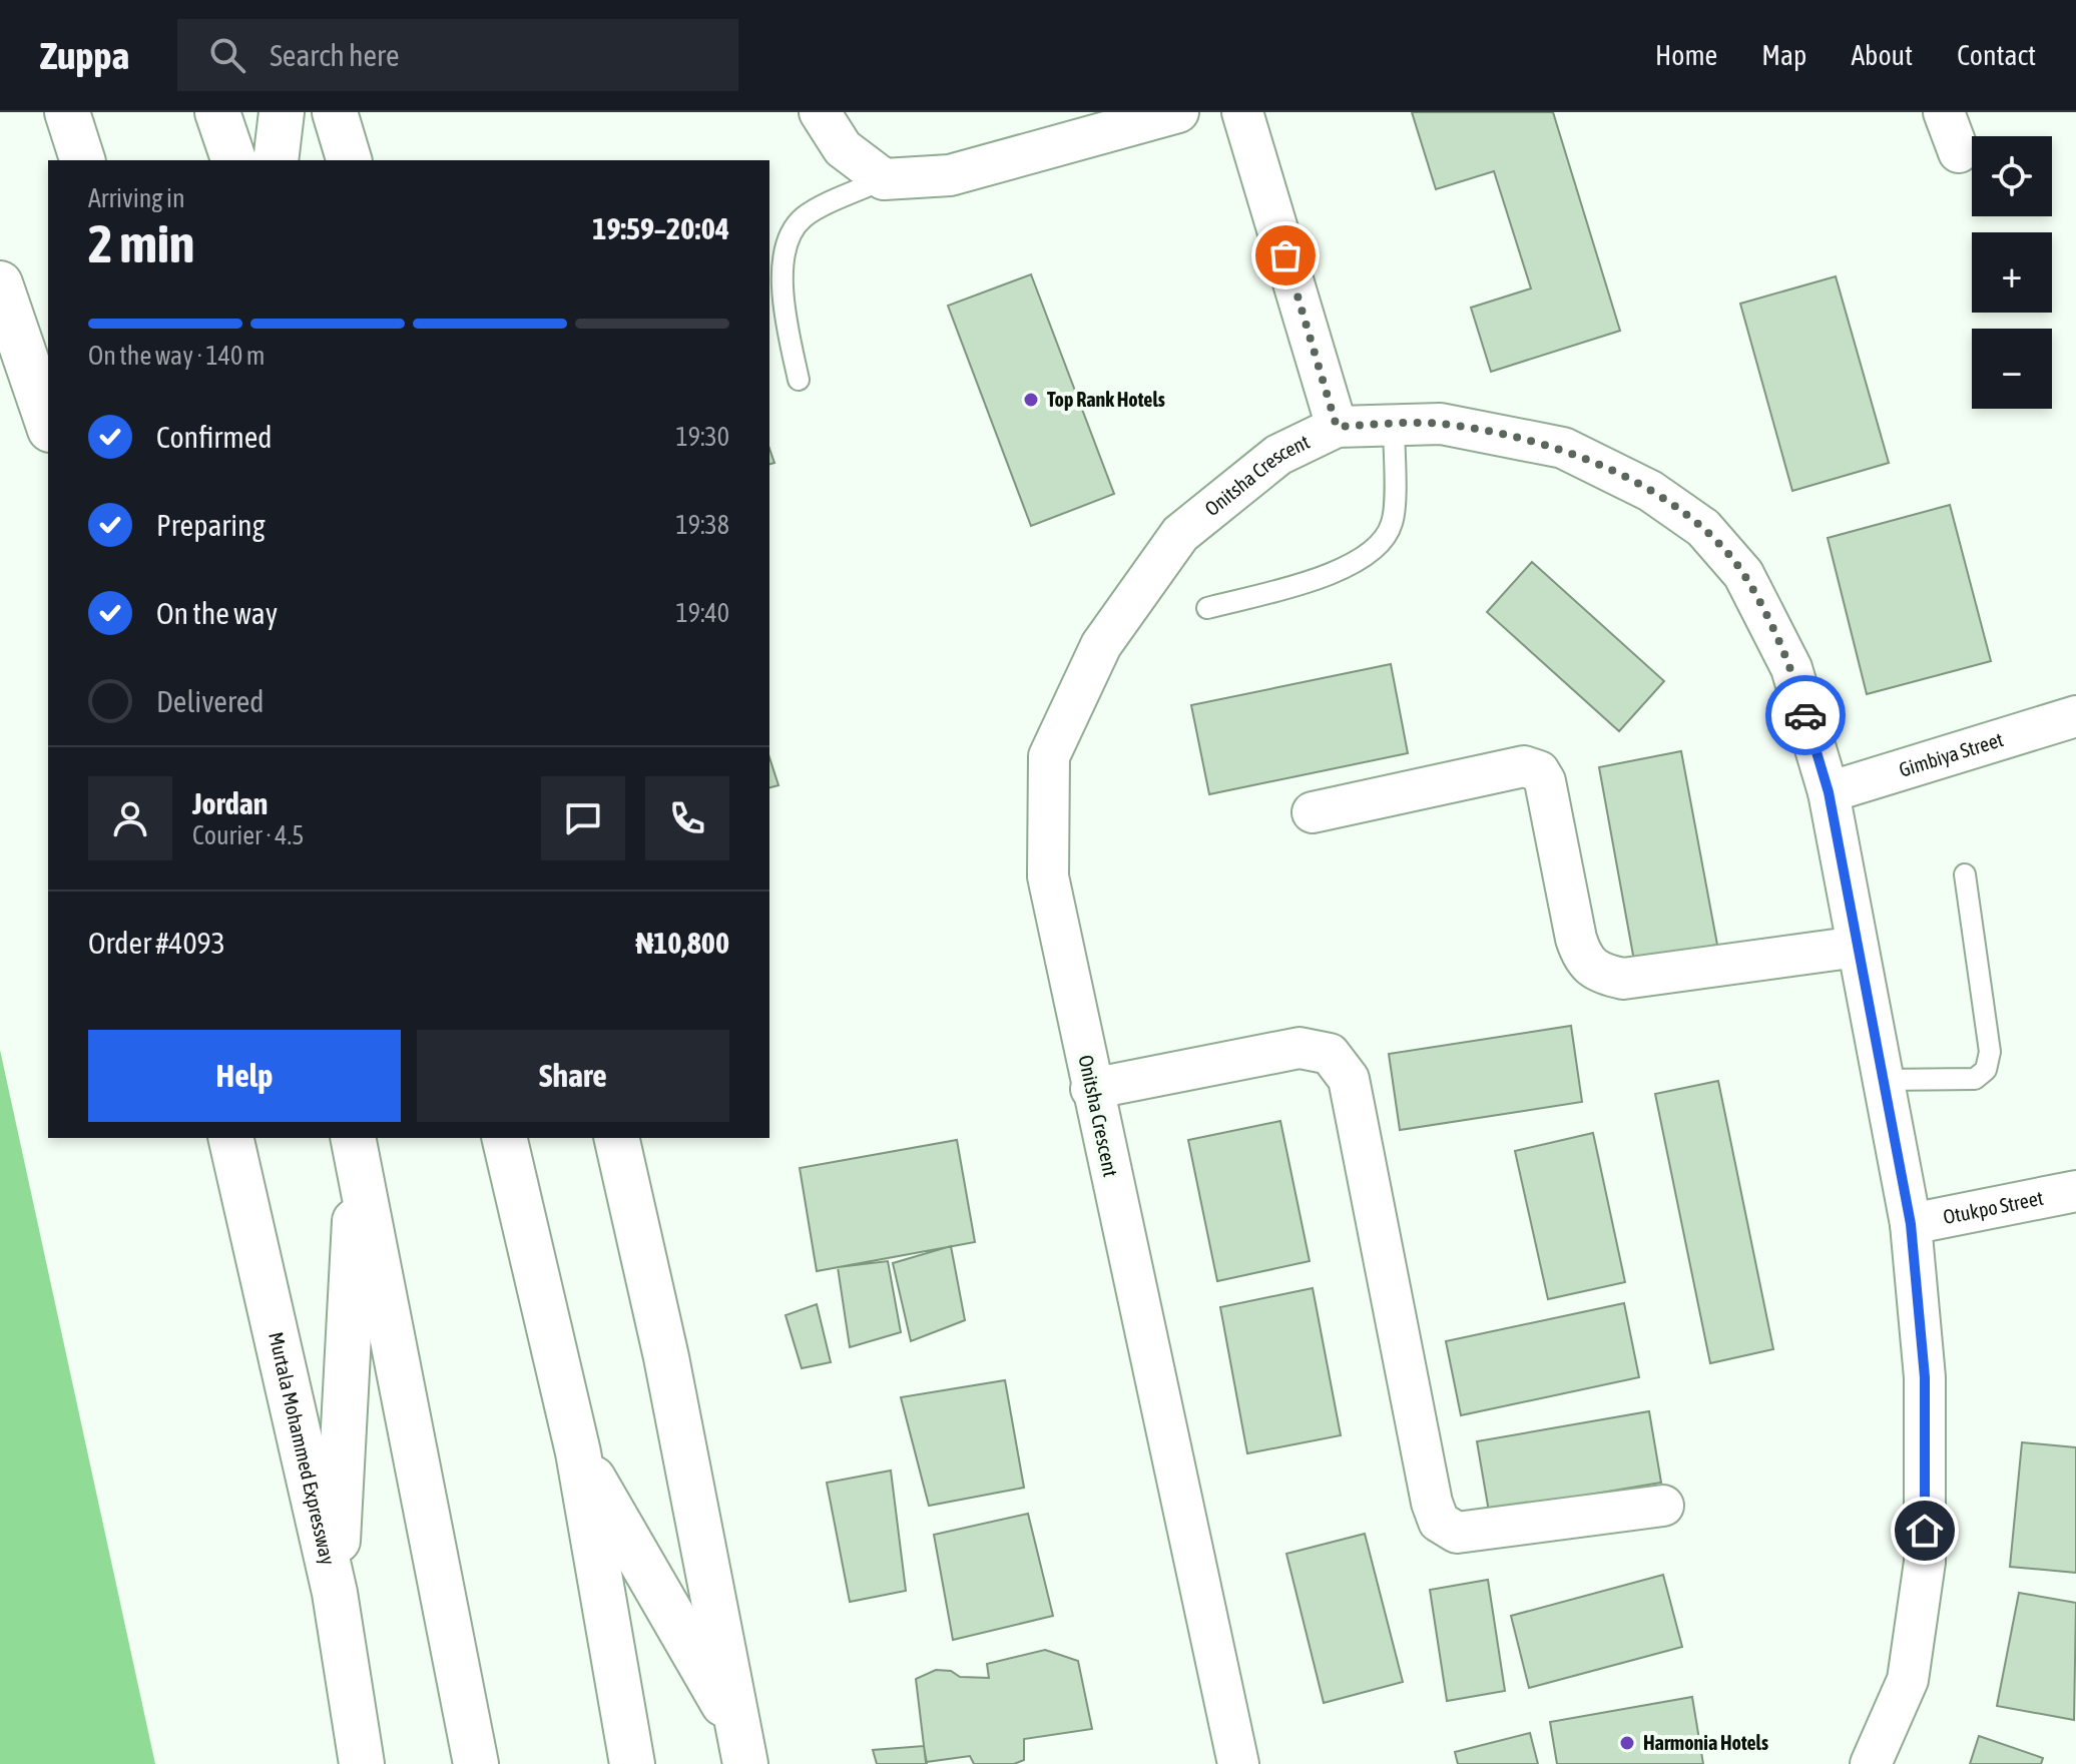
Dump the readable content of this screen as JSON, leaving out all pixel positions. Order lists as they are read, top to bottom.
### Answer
{
  "streets": {
    "highway": ["Murtala Mohammed Expressway"],
    "street": ["Onitsha Crescent", "Gimbiya Street", "Otukpo Street"]
  },
  "crossings": [
    ["Onitsha Crescent", "Gimbiya Street"],
    ["Onitsha Crescent", "Otukpo Street"]
  ],
  "places": ["Top Rank Hotels", "Harmonia Hotels"],
  "page": {
    "header": "Zuppa",
    "search": "Search here",
    "nav": [
      "Home",
      "Map",
      "About",
      "Contact"
    ],
    "map_buttons": ["+", "−"],
    "heading": ["2 min", "Arriving in", "19:59–20:04"],
    "panel": [
      "Jordan",
      "Courier · 4.5",
      "Order #4093",
      "₦10,800"
    ],
    "bar": "On the way · 140 m",
    "list": [
      ["Confirmed", "19:30"],
      ["Preparing", "19:38"],
      ["On the way", "19:40"],
      "Delivered"
    ],
    "buttons": ["Help", "Share"]
  }
}
